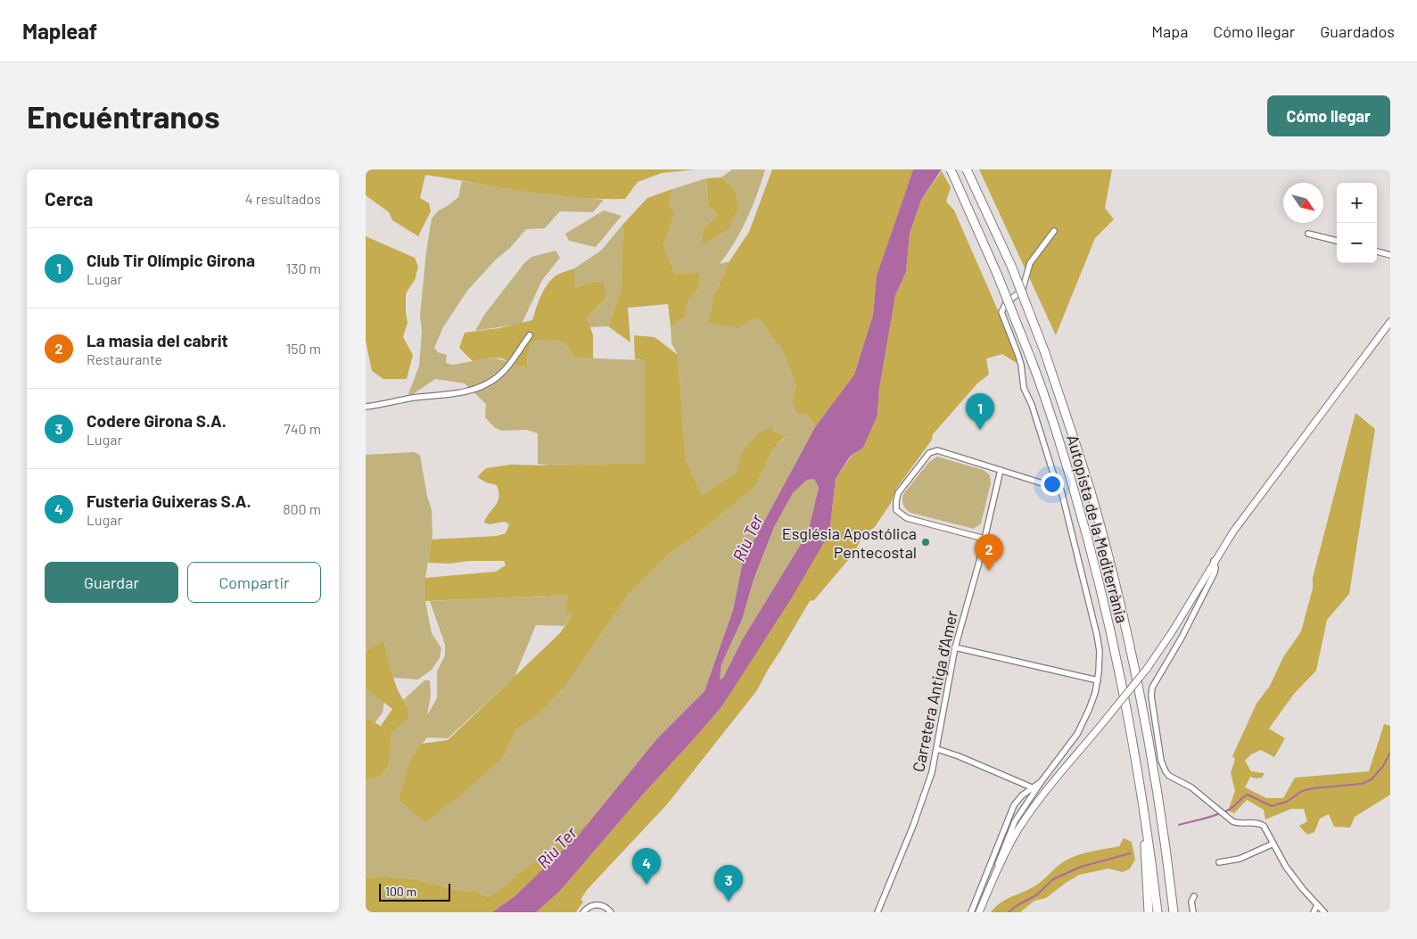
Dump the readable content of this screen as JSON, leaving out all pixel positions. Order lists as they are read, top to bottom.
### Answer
{
  "streets": {
    "highway": ["Autopista de la Mediterrània"],
    "street": ["Carretera Antiga d'Amer"]
  },
  "water": ["Riu Ter"],
  "places": ["Església Apostólica Pentecostal"],
  "scale_bar": "100 m",
  "north": "bottom right",
  "page": {
    "header": "Mapleaf",
    "nav": ["Mapa", "Cómo llegar", "Guardados"],
    "buttons": [
      "Cómo llegar",
      ["Guardar", "Compartir"]
    ],
    "title": "Encuéntranos",
    "heading": ["Cerca", "4 resultados"],
    "map_buttons": ["+", "−"],
    "list": [
      {
        "mark": "1",
        "name": "Club Tir Olímpic Girona",
        "note": "Lugar",
        "value": "130 m"
      },
      {
        "mark": "2",
        "name": "La masia del cabrit",
        "note": "Restaurante",
        "value": "150 m"
      },
      {
        "mark": "3",
        "name": "Codere Girona S.A.",
        "note": "Lugar",
        "value": "740 m"
      },
      {
        "mark": "4",
        "name": "Fusteria Guixeras S.A.",
        "note": "Lugar",
        "value": "800 m"
      }
    ],
    "pins": [
      "1",
      "2",
      "4",
      "3"
    ],
    "scale": "100 m"
  }
}
